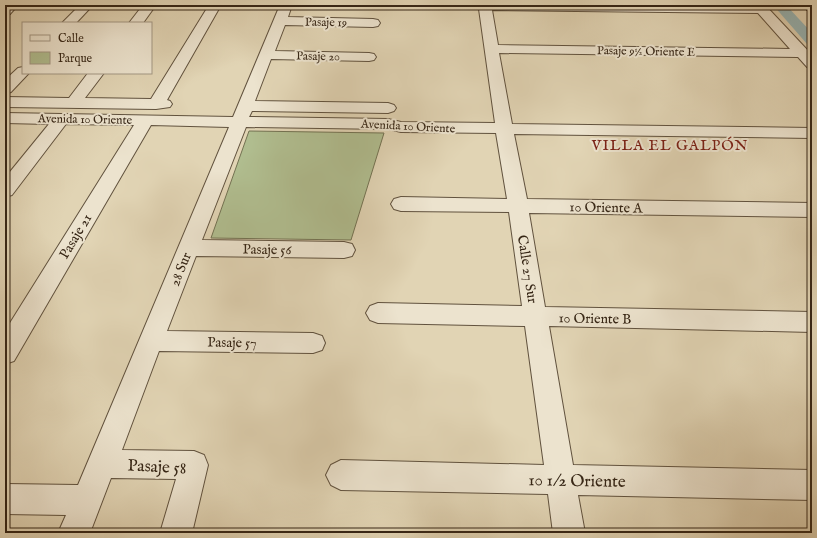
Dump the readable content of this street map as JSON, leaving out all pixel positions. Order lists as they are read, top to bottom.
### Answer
{
  "streets": {
    "street": [
      "Pasaje 19",
      "Pasaje 9½ Oriente E",
      "Pasaje 20",
      "Avenida 10 Oriente",
      "10 Oriente A",
      "Pasaje 21",
      "Pasaje 56",
      "28 Sur",
      "Calle 27 Sur",
      "10 Oriente B",
      "Pasaje 57",
      "Pasaje 58",
      "10 1/2 Oriente"
    ]
  },
  "crossings": [
    ["Pasaje 19", "28 Sur"],
    ["Pasaje 9½ Oriente E", "Calle 27 Sur"],
    ["Pasaje 20", "28 Sur"],
    ["Avenida 10 Oriente", "Pasaje 21"],
    ["Avenida 10 Oriente", "28 Sur"],
    ["Avenida 10 Oriente", "Calle 27 Sur"],
    ["10 Oriente A", "Calle 27 Sur"],
    ["Pasaje 56", "28 Sur"],
    ["28 Sur", "Pasaje 57"],
    ["28 Sur", "Pasaje 58"],
    ["Calle 27 Sur", "10 Oriente B"],
    ["Calle 27 Sur", "10 1/2 Oriente"]
  ],
  "districts": ["VILLA EL GALPÓN"],
  "legend": ["Calle", "Parque"]
}
